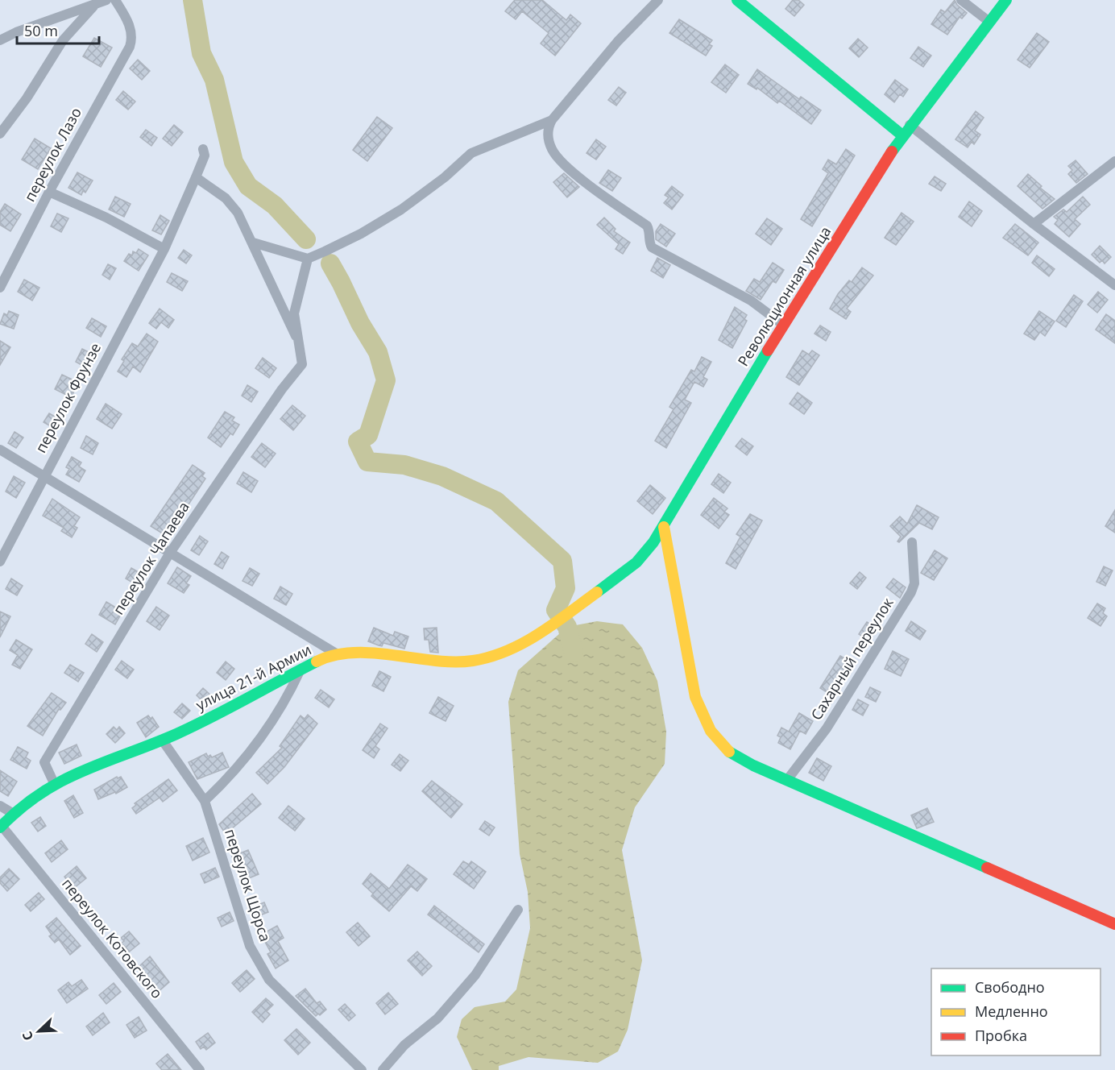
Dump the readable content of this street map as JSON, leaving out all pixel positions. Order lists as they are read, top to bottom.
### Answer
{
  "streets": {
    "main road": ["Революционная улица", "улица 21-й Армии"],
    "street": [
      "переулок Лазо",
      "переулок Фрунзе",
      "переулок Чапаева",
      "Сахарный переулок",
      "переулок Щорса",
      "переулок Котовского"
    ]
  },
  "crossings": [
    ["Революционная улица", "улица 21-й Армии"],
    ["переулок Чапаева", "улица 21-й Армии"],
    ["улица 21-й Армии", "переулок Щорса"],
    ["улица 21-й Армии", "переулок Котовского"]
  ],
  "legend": ["Свободно", "Медленно", "Пробка"],
  "scale_bar": "50 m",
  "north": "bottom left"
}
